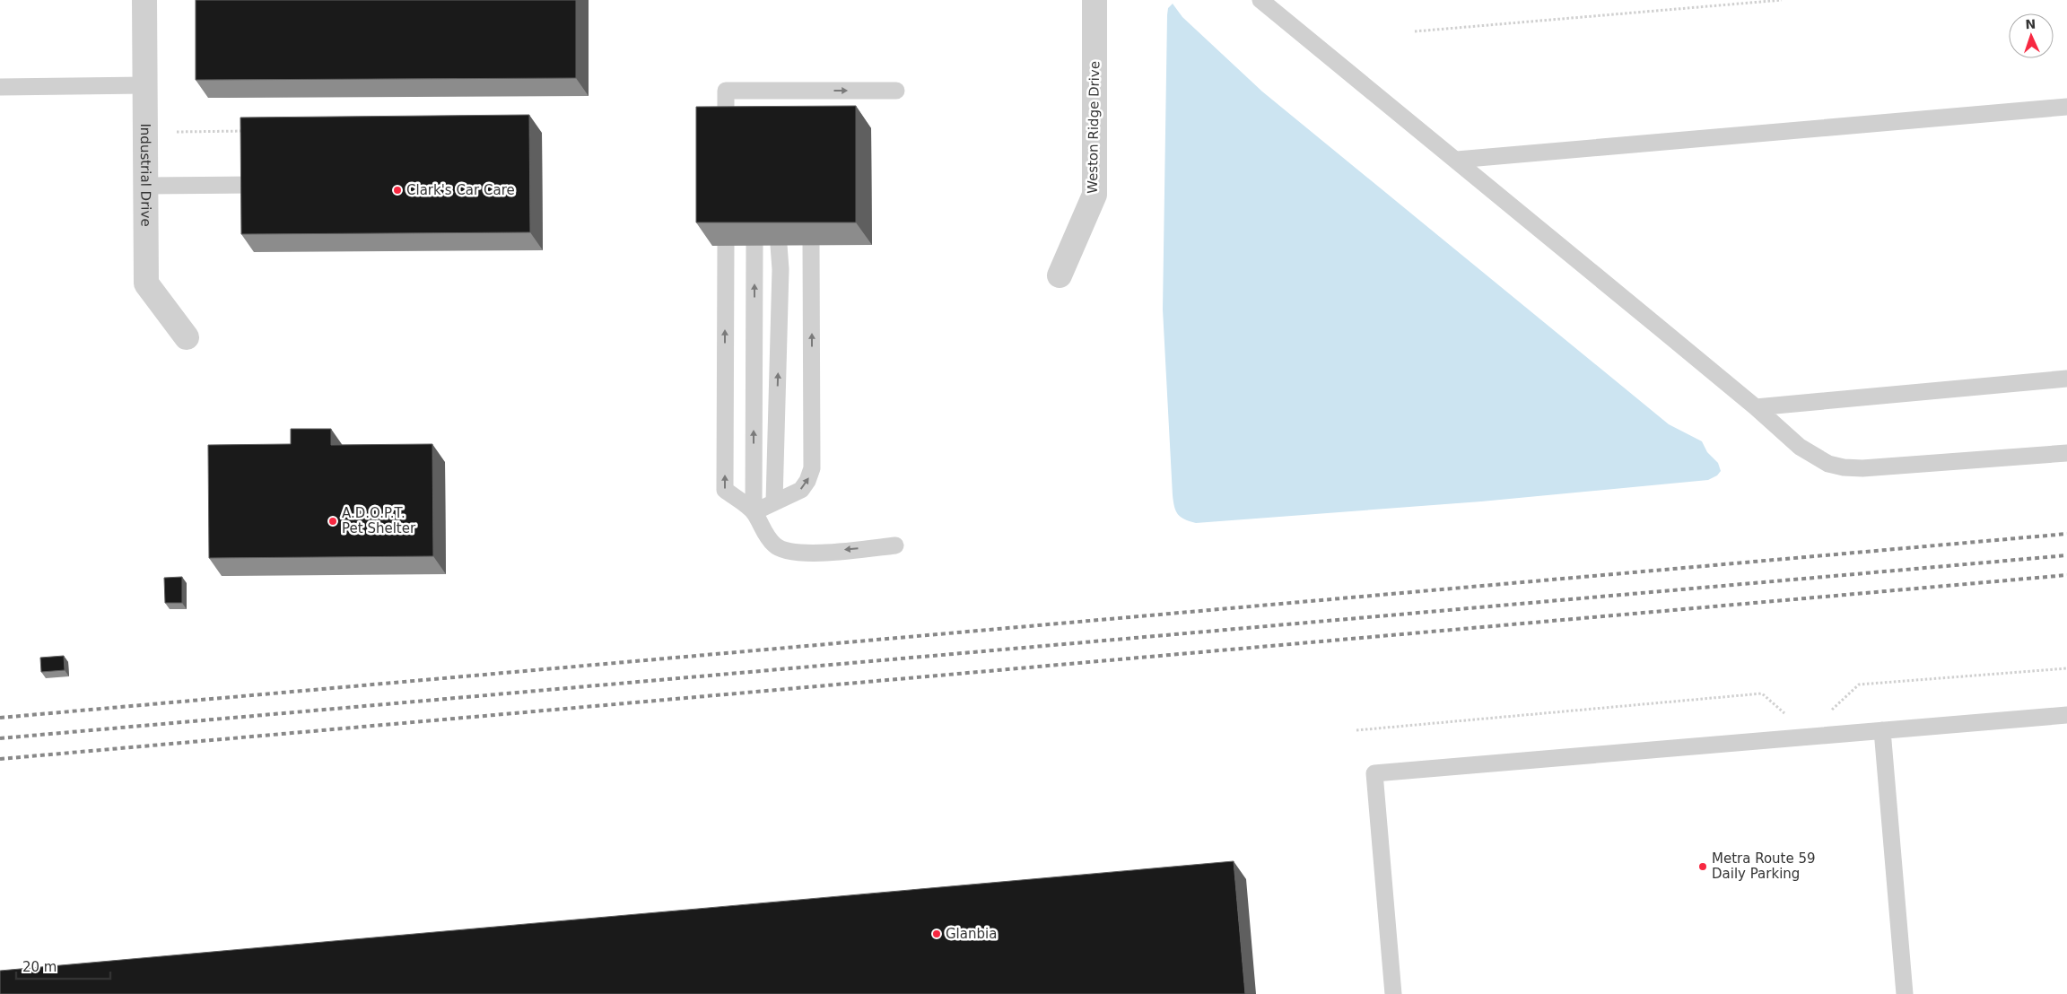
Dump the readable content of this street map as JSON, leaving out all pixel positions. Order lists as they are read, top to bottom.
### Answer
{
  "streets": {
    "street": ["Weston Ridge Drive", "Industrial Drive"]
  },
  "places": [
    "Clark's Car Care",
    "A.D.O.P.T. Pet Shelter",
    "Metra Route 59 Daily Parking",
    "Glanbia"
  ],
  "scale_bar": "20 m",
  "north": "top"
}
